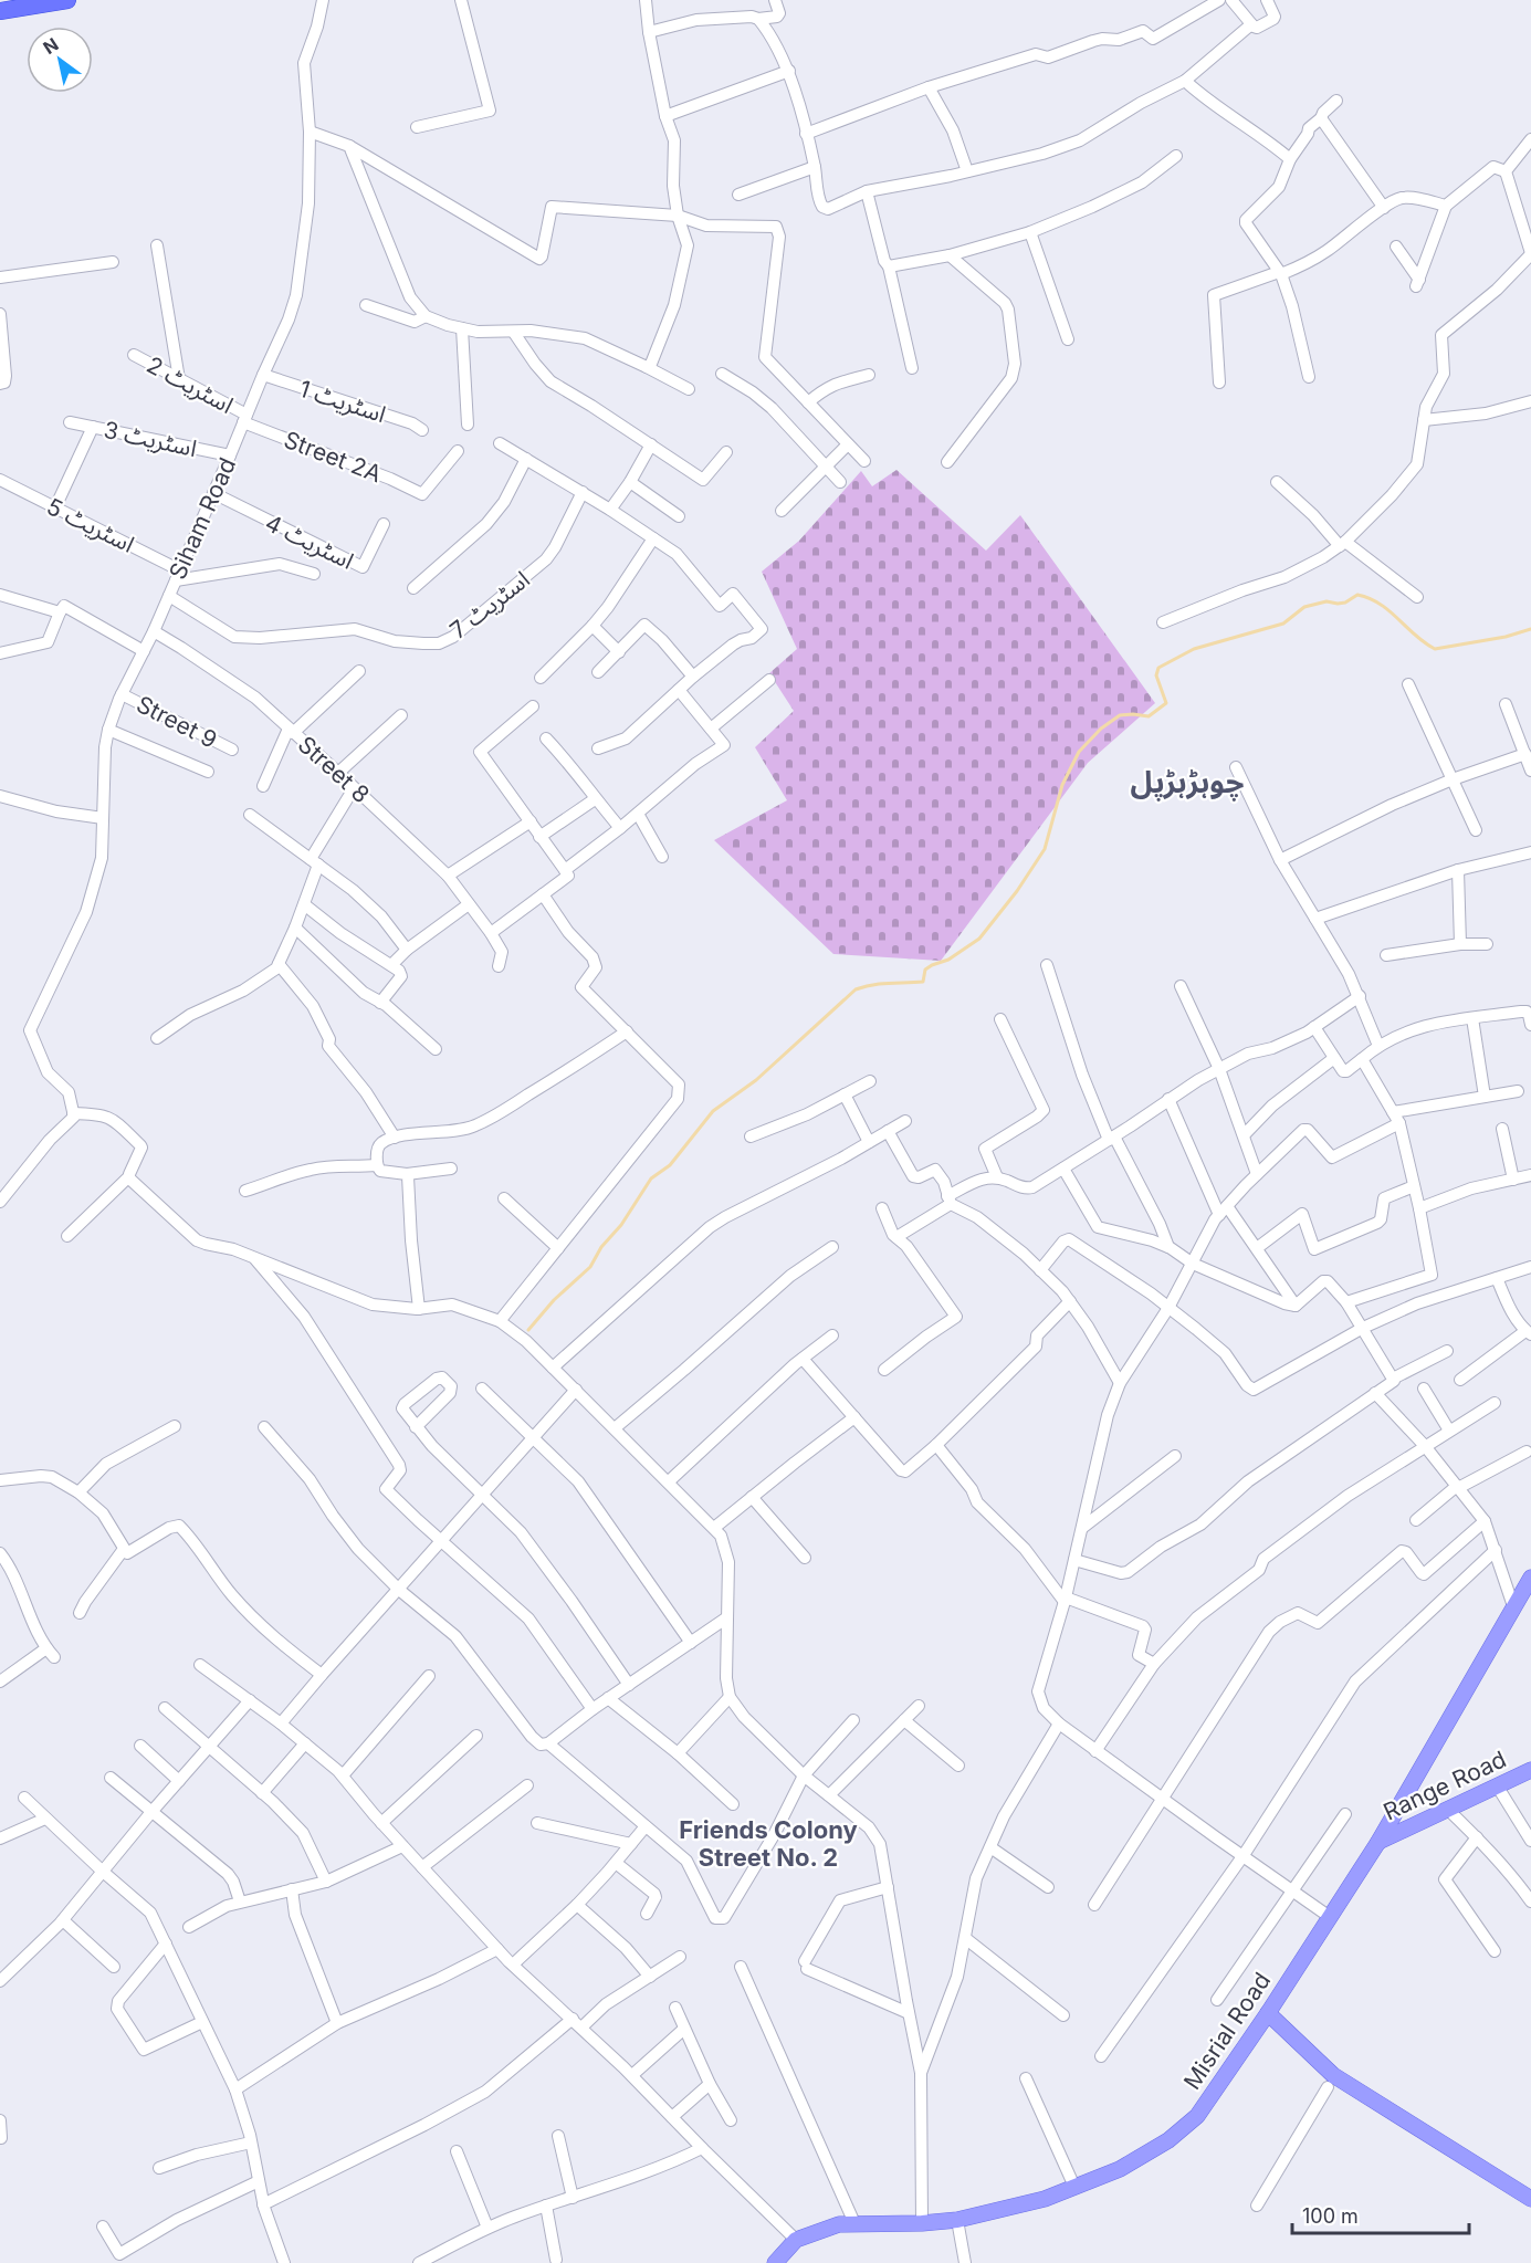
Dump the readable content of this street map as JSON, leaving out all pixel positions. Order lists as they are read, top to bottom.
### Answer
{
  "streets": {
    "main road": ["Range Road", "Misrial Road"],
    "street": [
      "اسٹریٹ 2",
      "اسٹریٹ 1",
      "اسٹریٹ 3",
      "Street 2A",
      "Siham Road",
      "اسٹریٹ 5",
      "اسٹریٹ 4",
      "اسٹریٹ 7",
      "Street 9",
      "Street 8"
    ]
  },
  "crossings": [
    ["اسٹریٹ 2", "Street 2A"],
    ["اسٹریٹ 2", "Siham Road"],
    ["اسٹریٹ 1", "Siham Road"],
    ["اسٹریٹ 3", "Siham Road"],
    ["Street 2A", "Siham Road"],
    ["Siham Road", "اسٹریٹ 5"],
    ["Siham Road", "اسٹریٹ 4"],
    ["Siham Road", "اسٹریٹ 7"],
    ["Siham Road", "Street 9"],
    ["Siham Road", "Street 8"],
    ["Range Road", "Misrial Road"]
  ],
  "districts": ["چوہڑہڑپل", "Friends Colony Street No. 2"],
  "scale_bar": "100 m",
  "north": "top left"
}
